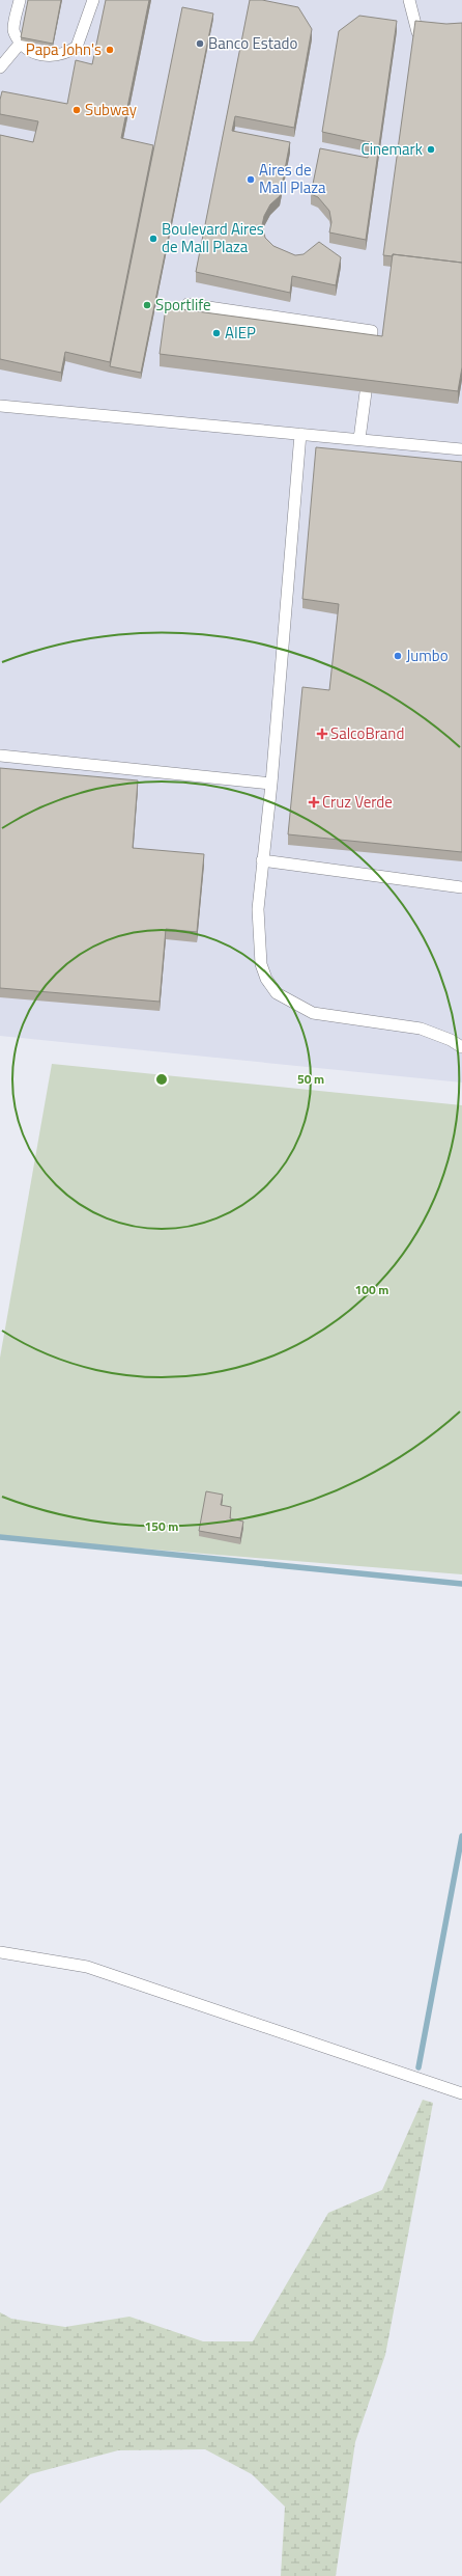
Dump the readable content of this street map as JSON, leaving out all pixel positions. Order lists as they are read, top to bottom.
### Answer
{
  "places": {
    "other": [
      "Banco Estado",
      "Papa John's",
      "Subway",
      "Cinemark",
      "Aires de Mall Plaza",
      "Boulevard Aires de Mall Plaza",
      "Sportlife",
      "AIEP",
      "Jumbo"
    ],
    "health": ["SalcoBrand", "Cruz Verde"]
  },
  "rings": ["50 m", "100 m", "150 m"]
}
